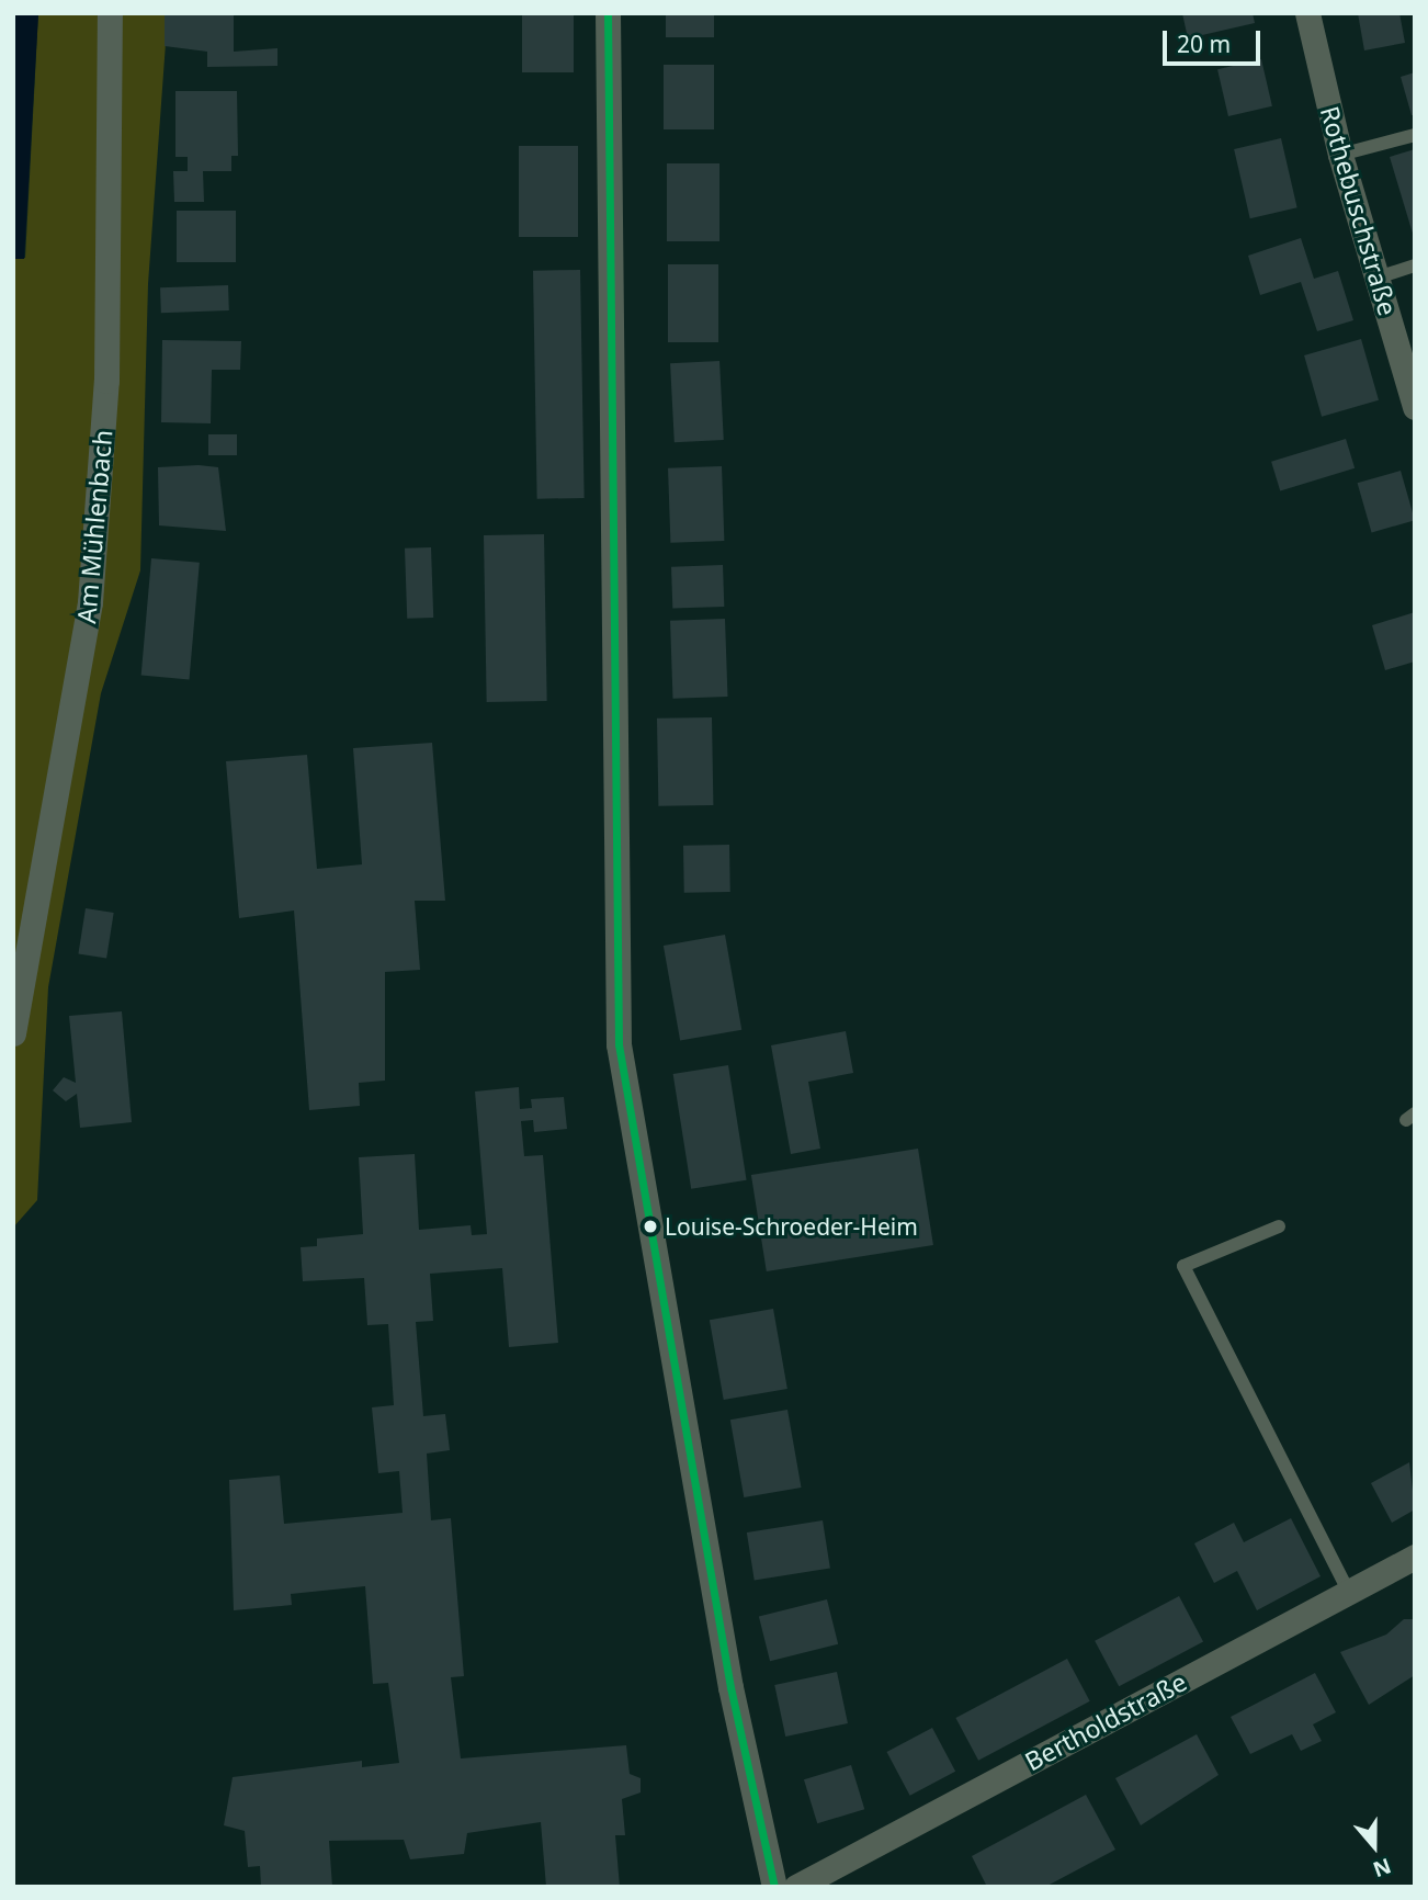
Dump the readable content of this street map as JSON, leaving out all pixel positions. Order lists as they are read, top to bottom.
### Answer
{
  "streets": {
    "street": ["Rothebuschstraße", "Am Mühlenbach", "Bertholdstraße"]
  },
  "places": ["Louise-Schroeder-Heim"],
  "scale_bar": "20 m",
  "north": "bottom"
}
